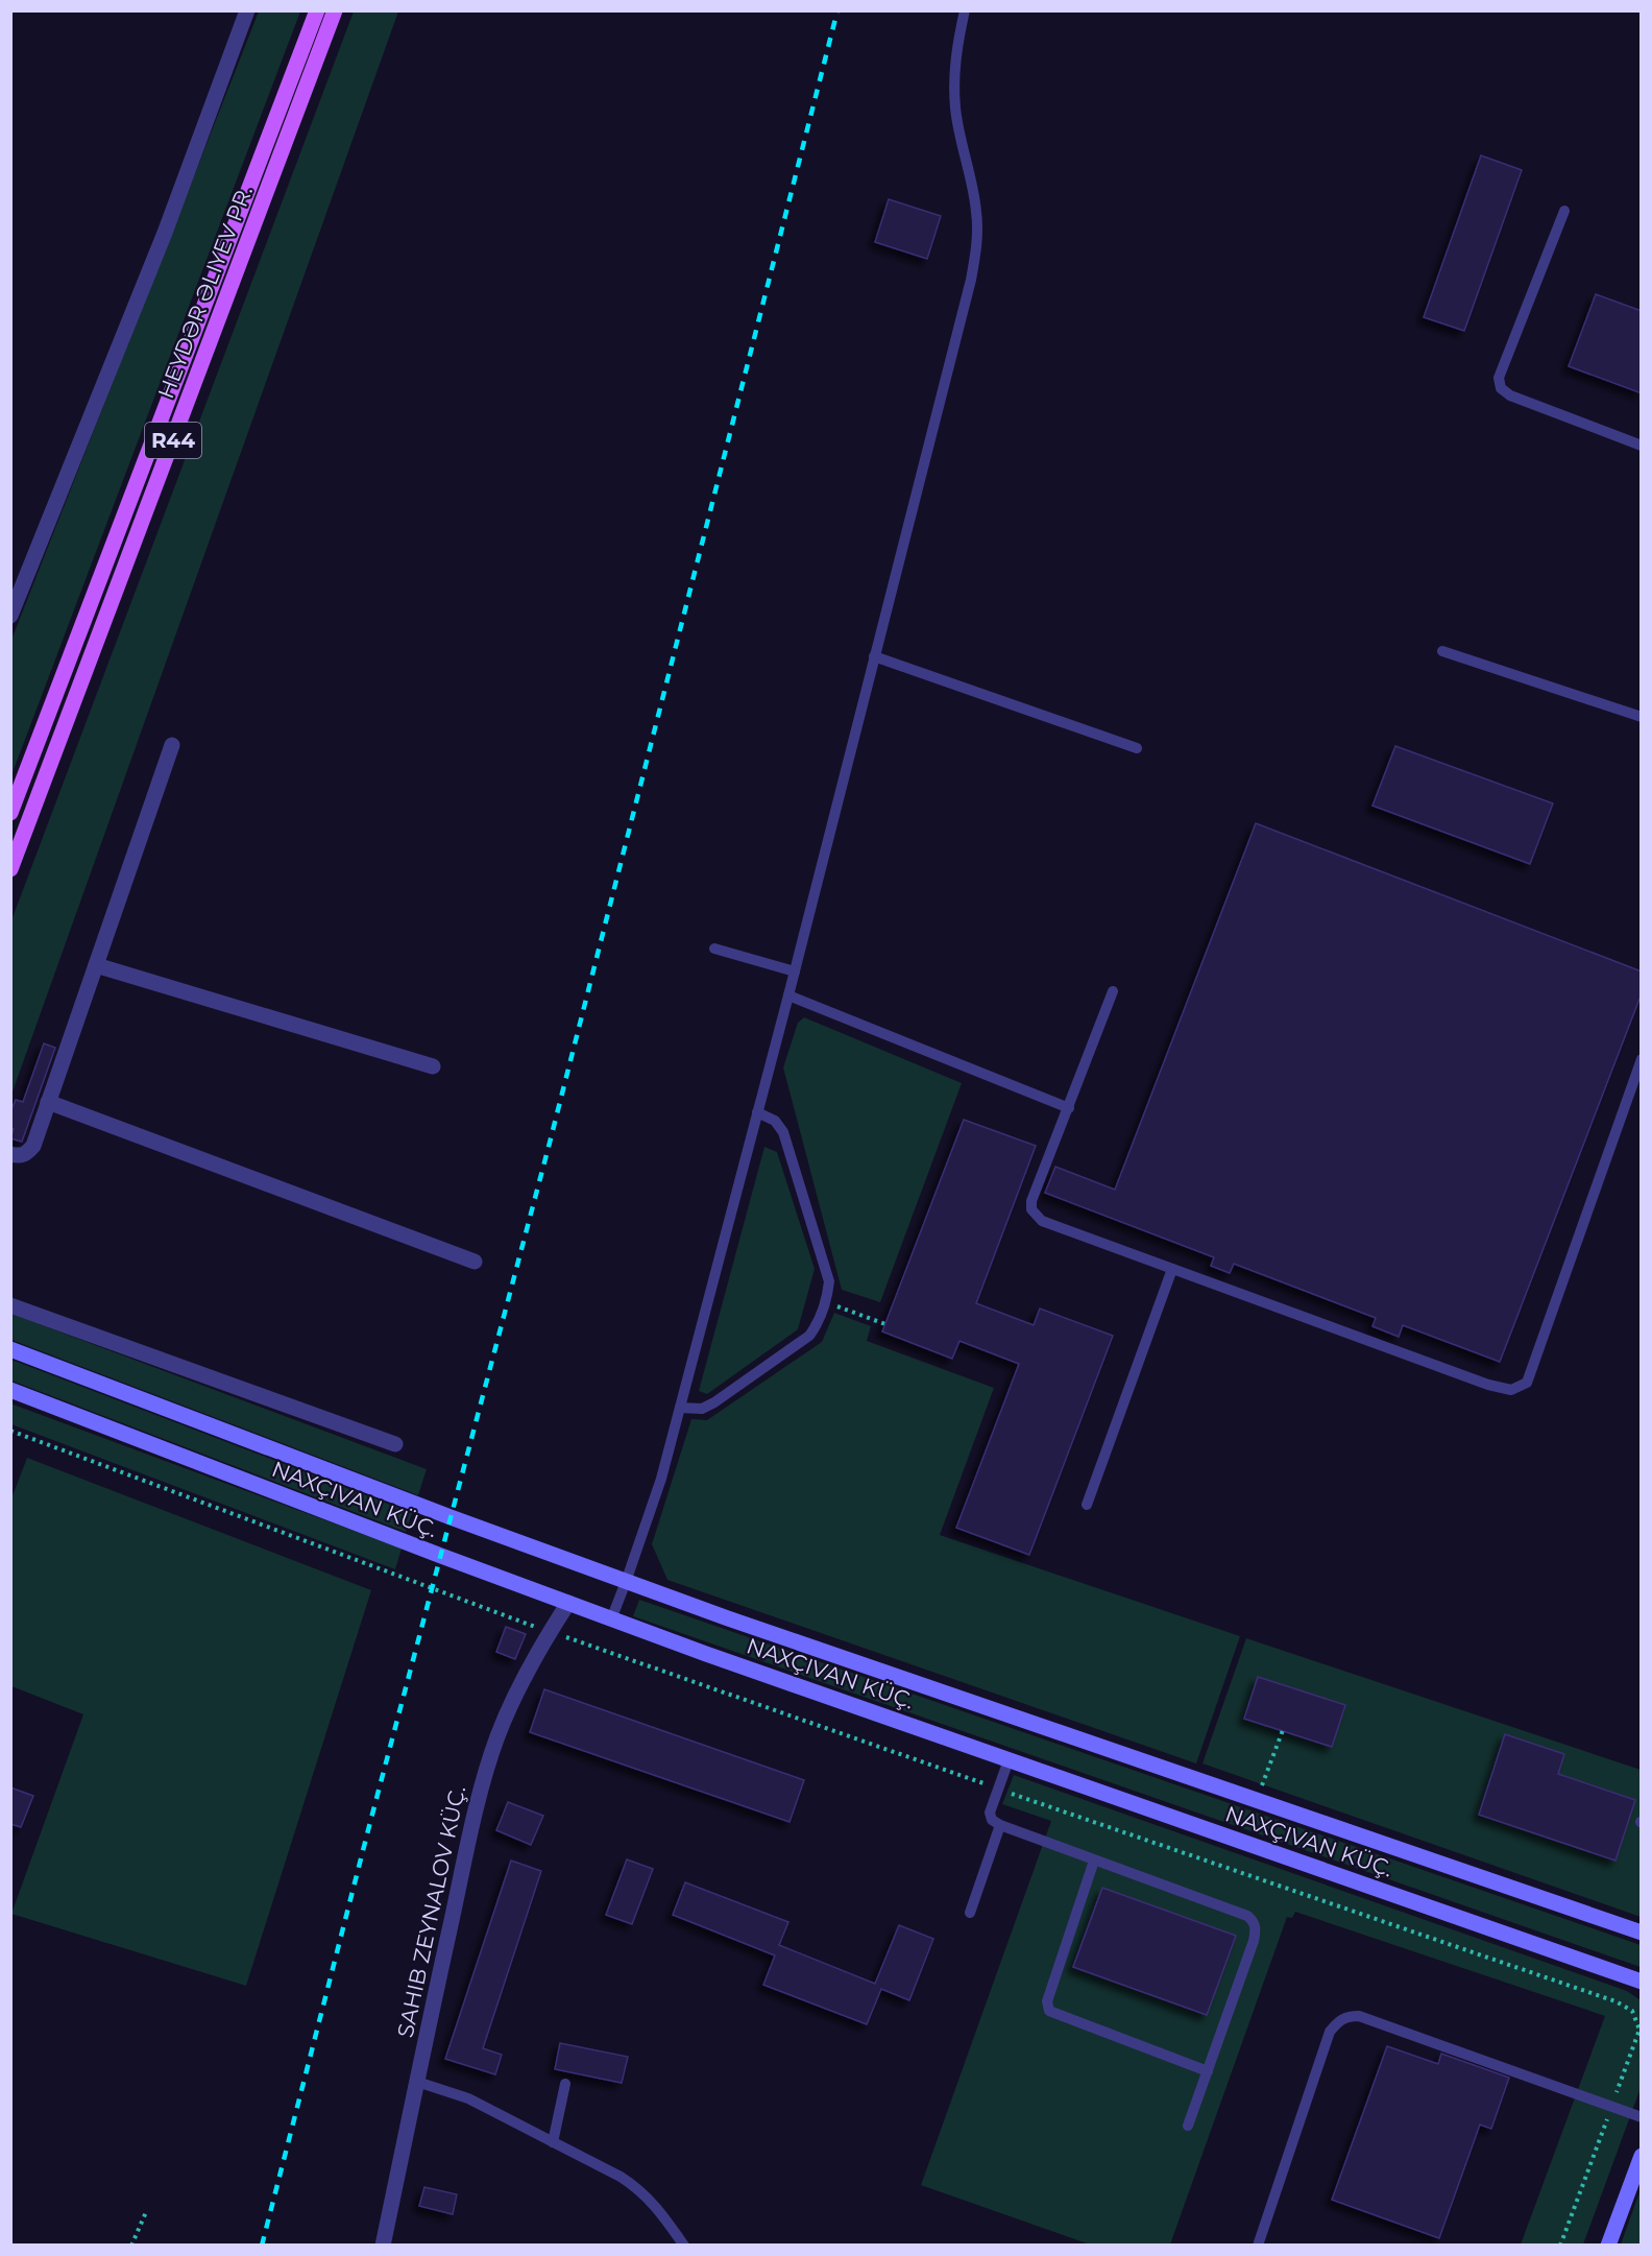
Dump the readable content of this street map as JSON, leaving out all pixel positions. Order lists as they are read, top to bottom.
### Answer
{
  "streets": {
    "main road": ["HEYDƏR ƏLIYEV PR.", "R44"],
    "street": ["SAHIB ZEYNALOV KÜÇ."]
  }
}
